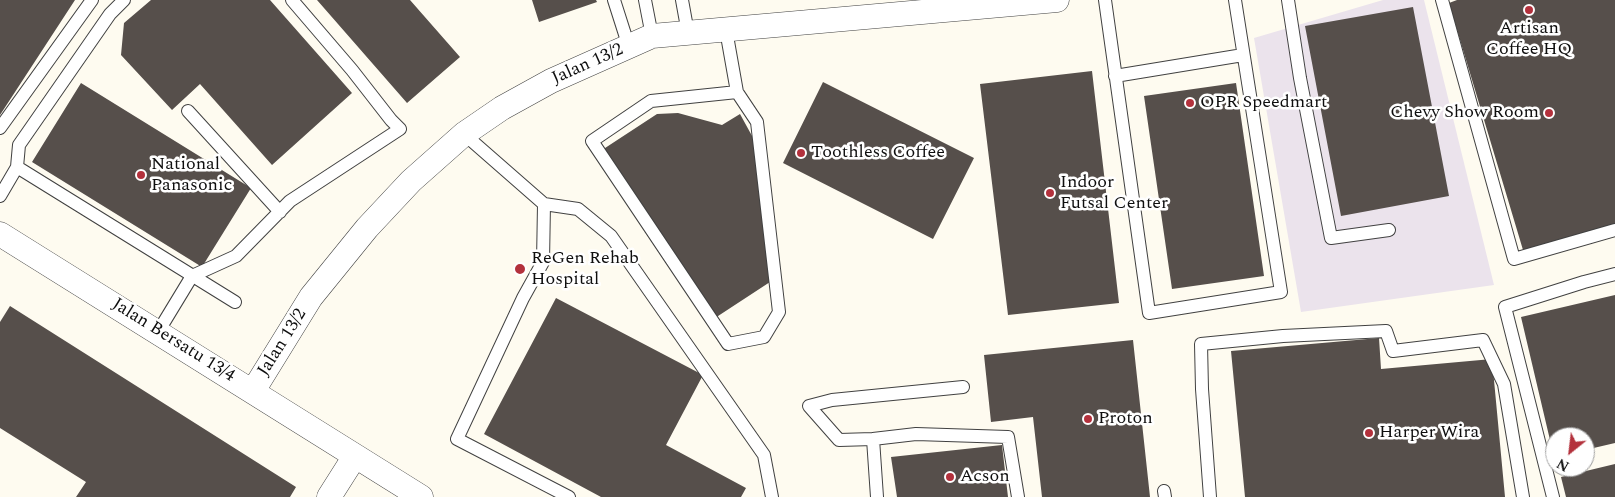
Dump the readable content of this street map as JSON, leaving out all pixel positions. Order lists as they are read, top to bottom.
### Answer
{
  "streets": {
    "street": ["Jalan 13/2", "Jalan Bersatu 13/4"]
  },
  "crossings": [
    ["Jalan 13/2", "Jalan Bersatu 13/4"]
  ],
  "places": [
    "Artisan Coffee HQ",
    "OPR Speedmart",
    "Chevy Show Room",
    "Toothless Coffee",
    "National Panasonic",
    "Indoor Futsal Center",
    "ReGen Rehab Hospital",
    "Proton",
    "Harper Wira",
    "Acson"
  ],
  "north": "bottom left"
}
